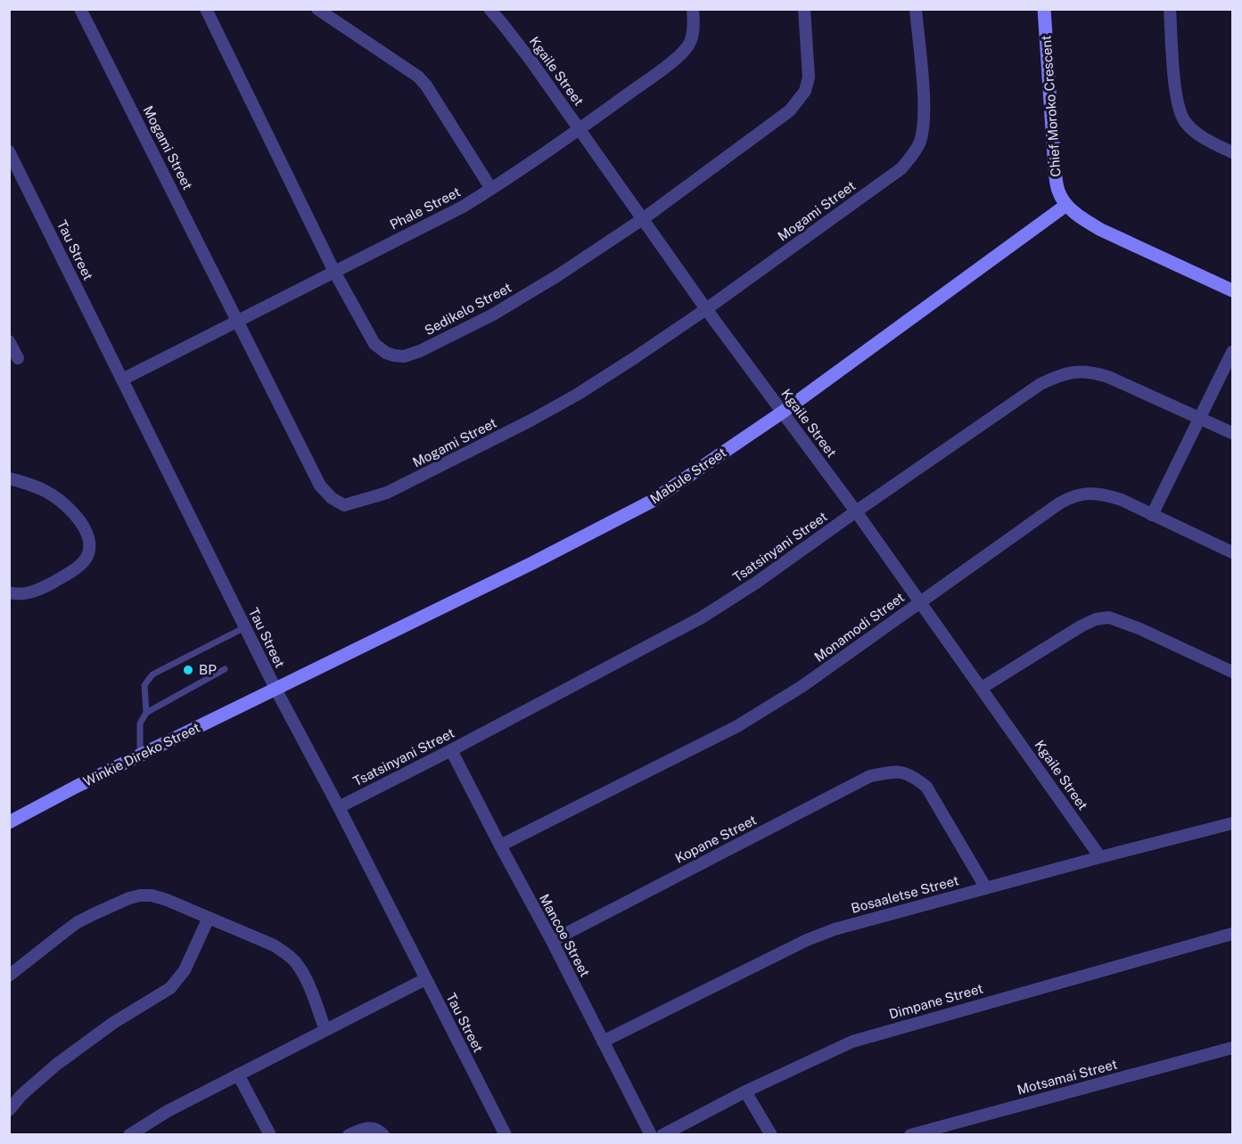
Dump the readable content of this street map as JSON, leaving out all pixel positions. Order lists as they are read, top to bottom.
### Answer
{
  "streets": {
    "street": [
      "Kgaile Street",
      "Chief Moroko Crescent",
      "Mogami Street",
      "Phale Street",
      "Tau Street",
      "Sedikelo Street",
      "Mabule Street",
      "Tsatsinyani Street",
      "Monamodi Street",
      "Winkie Direko Street",
      "Kopane Street",
      "Bosaaletse Street",
      "Mancoe Street",
      "Dimpane Street",
      "Motsamai Street"
    ]
  },
  "crossings": [
    ["Kgaile Street", "Mogami Street"],
    ["Kgaile Street", "Phale Street"],
    ["Kgaile Street", "Sedikelo Street"],
    ["Kgaile Street", "Mabule Street"],
    ["Kgaile Street", "Tsatsinyani Street"],
    ["Kgaile Street", "Monamodi Street"],
    ["Kgaile Street", "Bosaaletse Street"],
    ["Chief Moroko Crescent", "Mabule Street"],
    ["Mogami Street", "Phale Street"],
    ["Phale Street", "Tau Street"],
    ["Phale Street", "Sedikelo Street"],
    ["Tau Street", "Mabule Street"],
    ["Tau Street", "Tsatsinyani Street"],
    ["Tau Street", "Winkie Direko Street"],
    ["Mabule Street", "Winkie Direko Street"],
    ["Tsatsinyani Street", "Mancoe Street"],
    ["Monamodi Street", "Mancoe Street"],
    ["Kopane Street", "Bosaaletse Street"],
    ["Kopane Street", "Mancoe Street"],
    ["Bosaaletse Street", "Mancoe Street"]
  ],
  "places": ["BP"]
}
